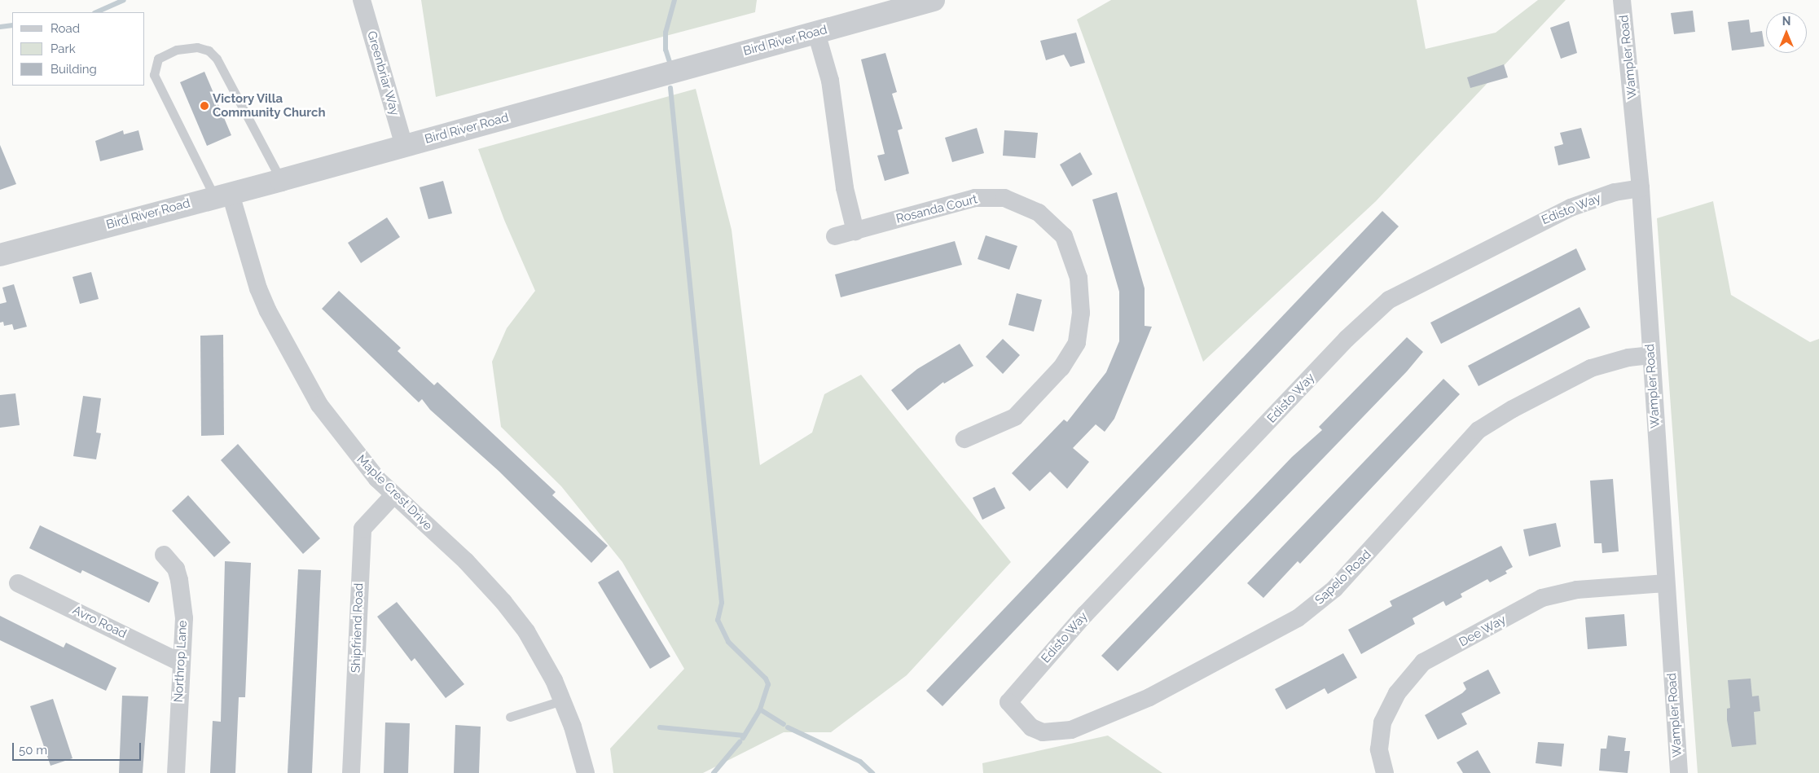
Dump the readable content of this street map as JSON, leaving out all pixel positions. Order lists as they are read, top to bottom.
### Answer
{
  "streets": {
    "street": [
      "Bird River Road",
      "Wampler Road",
      "Greenbriar Way",
      "Rosanda Court",
      "Edisto Way",
      "Maple Crest Drive",
      "Sapelo Road",
      "Avro Road",
      "Shipfriend Road",
      "Dee Way",
      "Northrop Lane"
    ]
  },
  "crossings": [
    ["Bird River Road", "Greenbriar Way"],
    ["Bird River Road", "Maple Crest Drive"],
    ["Wampler Road", "Edisto Way"],
    ["Wampler Road", "Sapelo Road"],
    ["Wampler Road", "Dee Way"],
    ["Edisto Way", "Sapelo Road"],
    ["Maple Crest Drive", "Shipfriend Road"],
    ["Avro Road", "Northrop Lane"]
  ],
  "places": ["Victory Villa Community Church"],
  "legend": ["Road", "Park", "Building"],
  "scale_bar": "50 m",
  "north": "top"
}
